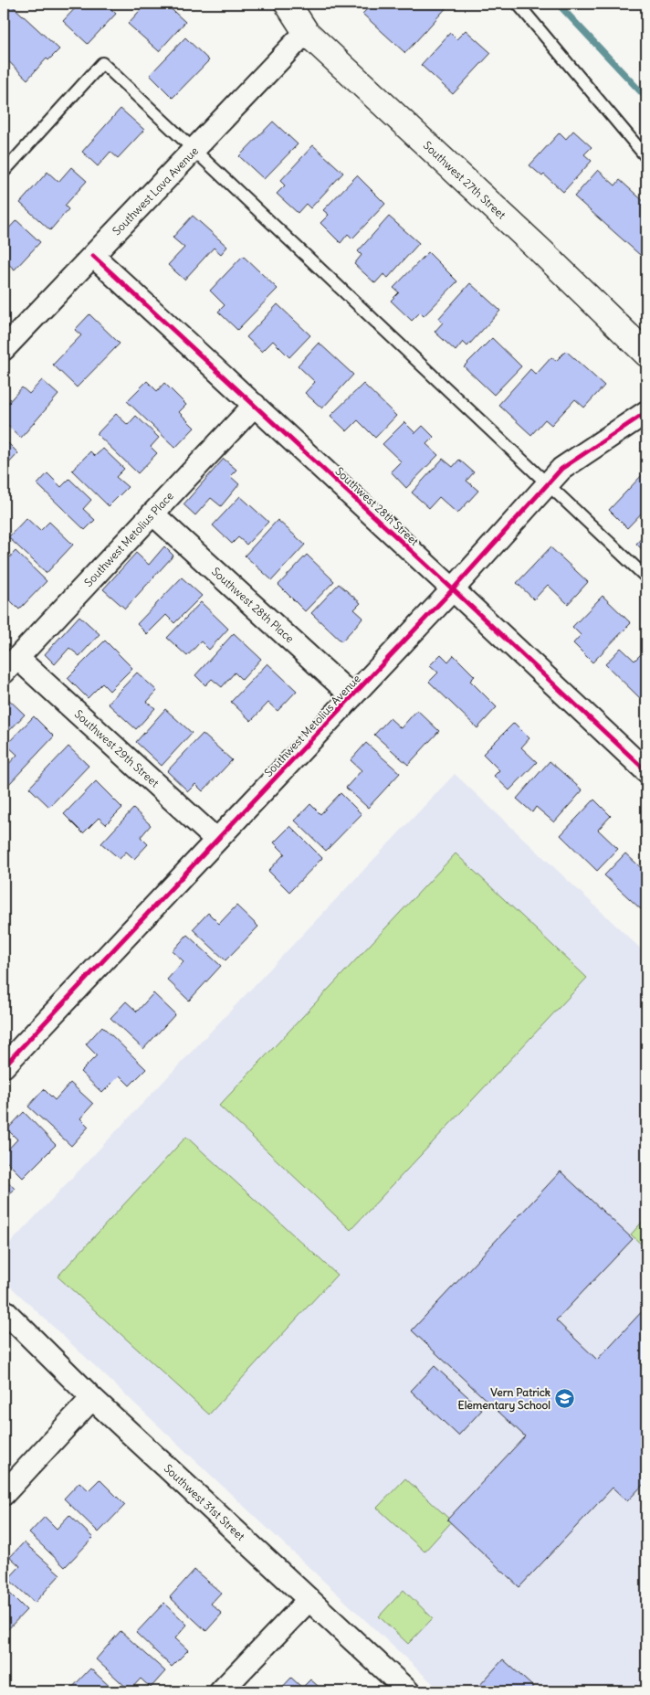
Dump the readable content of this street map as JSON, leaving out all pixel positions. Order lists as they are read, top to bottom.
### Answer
{
  "streets": {
    "main road": ["Southwest 27th Street"],
    "street": [
      "Southwest Lava Avenue",
      "Southwest 28th Street",
      "Southwest Metolius Place",
      "Southwest 28th Place",
      "Southwest Metolius Avenue",
      "Southwest 29th Street",
      "Southwest 31st Street"
    ]
  },
  "crossings": [
    ["Southwest 27th Street", "Southwest Lava Avenue"],
    ["Southwest Lava Avenue", "Southwest 28th Street"],
    ["Southwest 28th Street", "Southwest Metolius Place"],
    ["Southwest 28th Street", "Southwest Metolius Avenue"],
    ["Southwest Metolius Place", "Southwest 28th Place"],
    ["Southwest Metolius Place", "Southwest 29th Street"],
    ["Southwest 28th Place", "Southwest Metolius Avenue"],
    ["Southwest Metolius Avenue", "Southwest 29th Street"]
  ],
  "places": {
    "school or university": ["Vern Patrick Elementary School"]
  }
}
